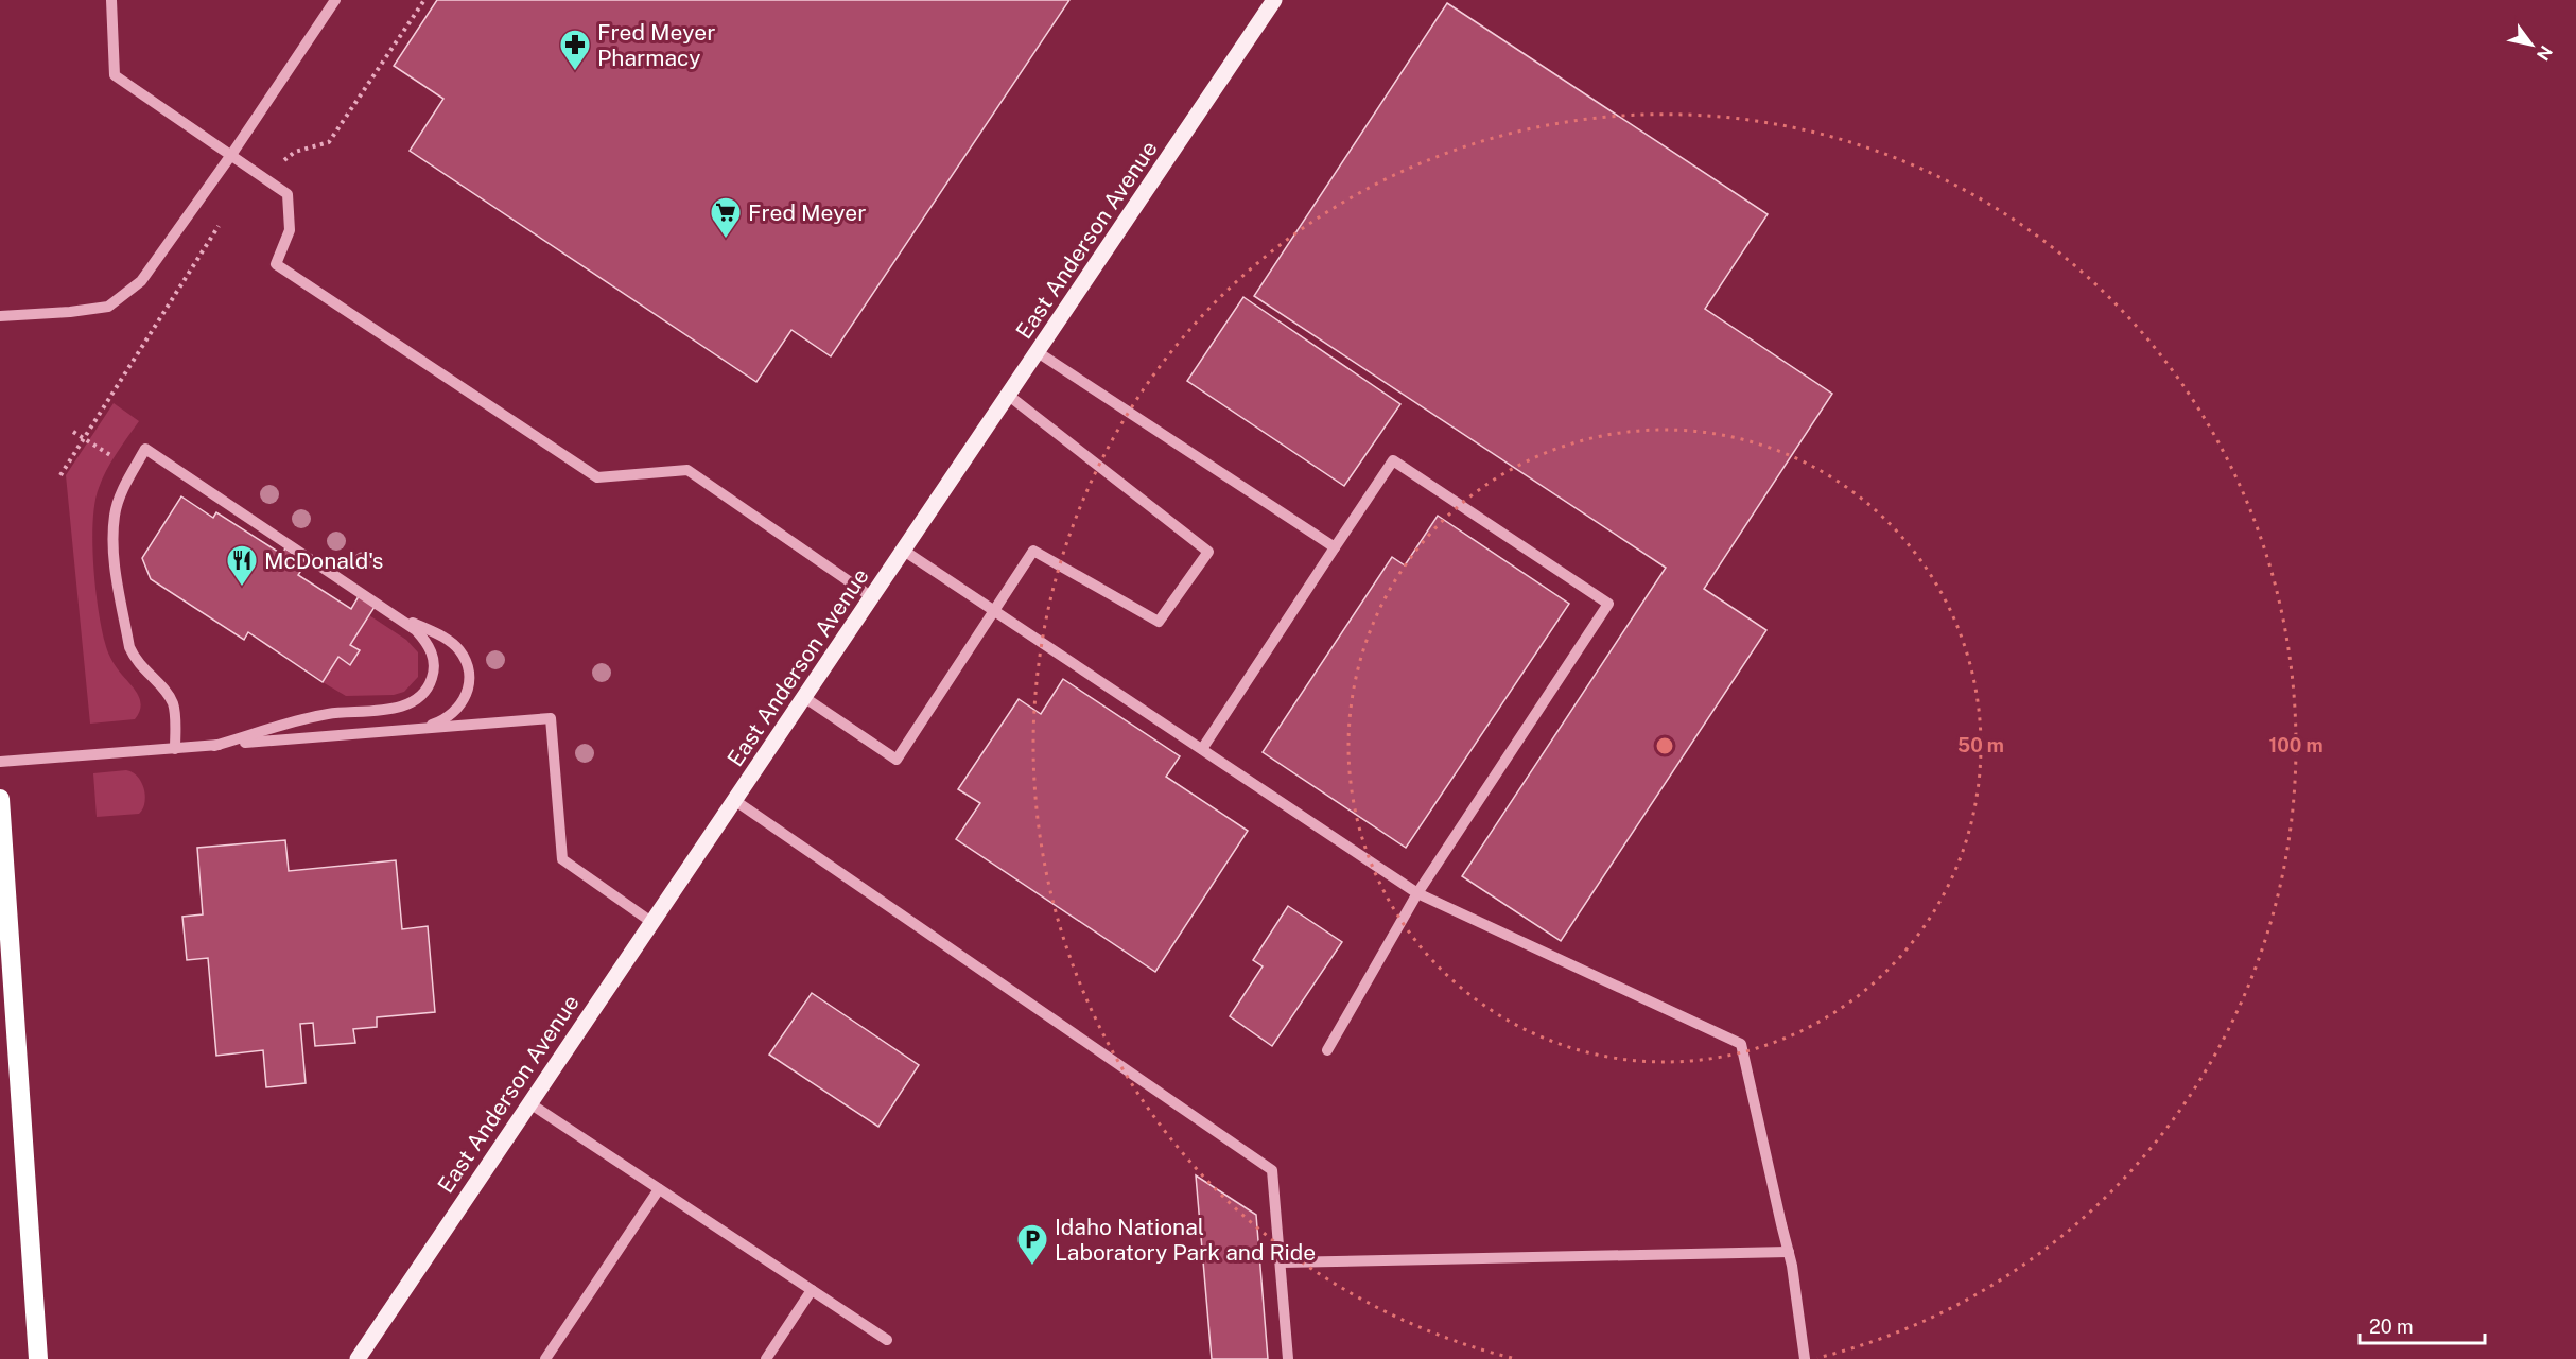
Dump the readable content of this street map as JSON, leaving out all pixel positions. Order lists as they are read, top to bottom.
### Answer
{
  "streets": {
    "main road": ["East Anderson Avenue"]
  },
  "places": {
    "pharmacy": ["Fred Meyer Pharmacy"],
    "supermarket": ["Fred Meyer"],
    "restaurant": ["McDonald's"],
    "parking": ["Idaho National Laboratory Park and Ride"]
  },
  "scale_bar": "20 m",
  "north": "bottom right",
  "rings": ["50 m", "100 m"]
}
